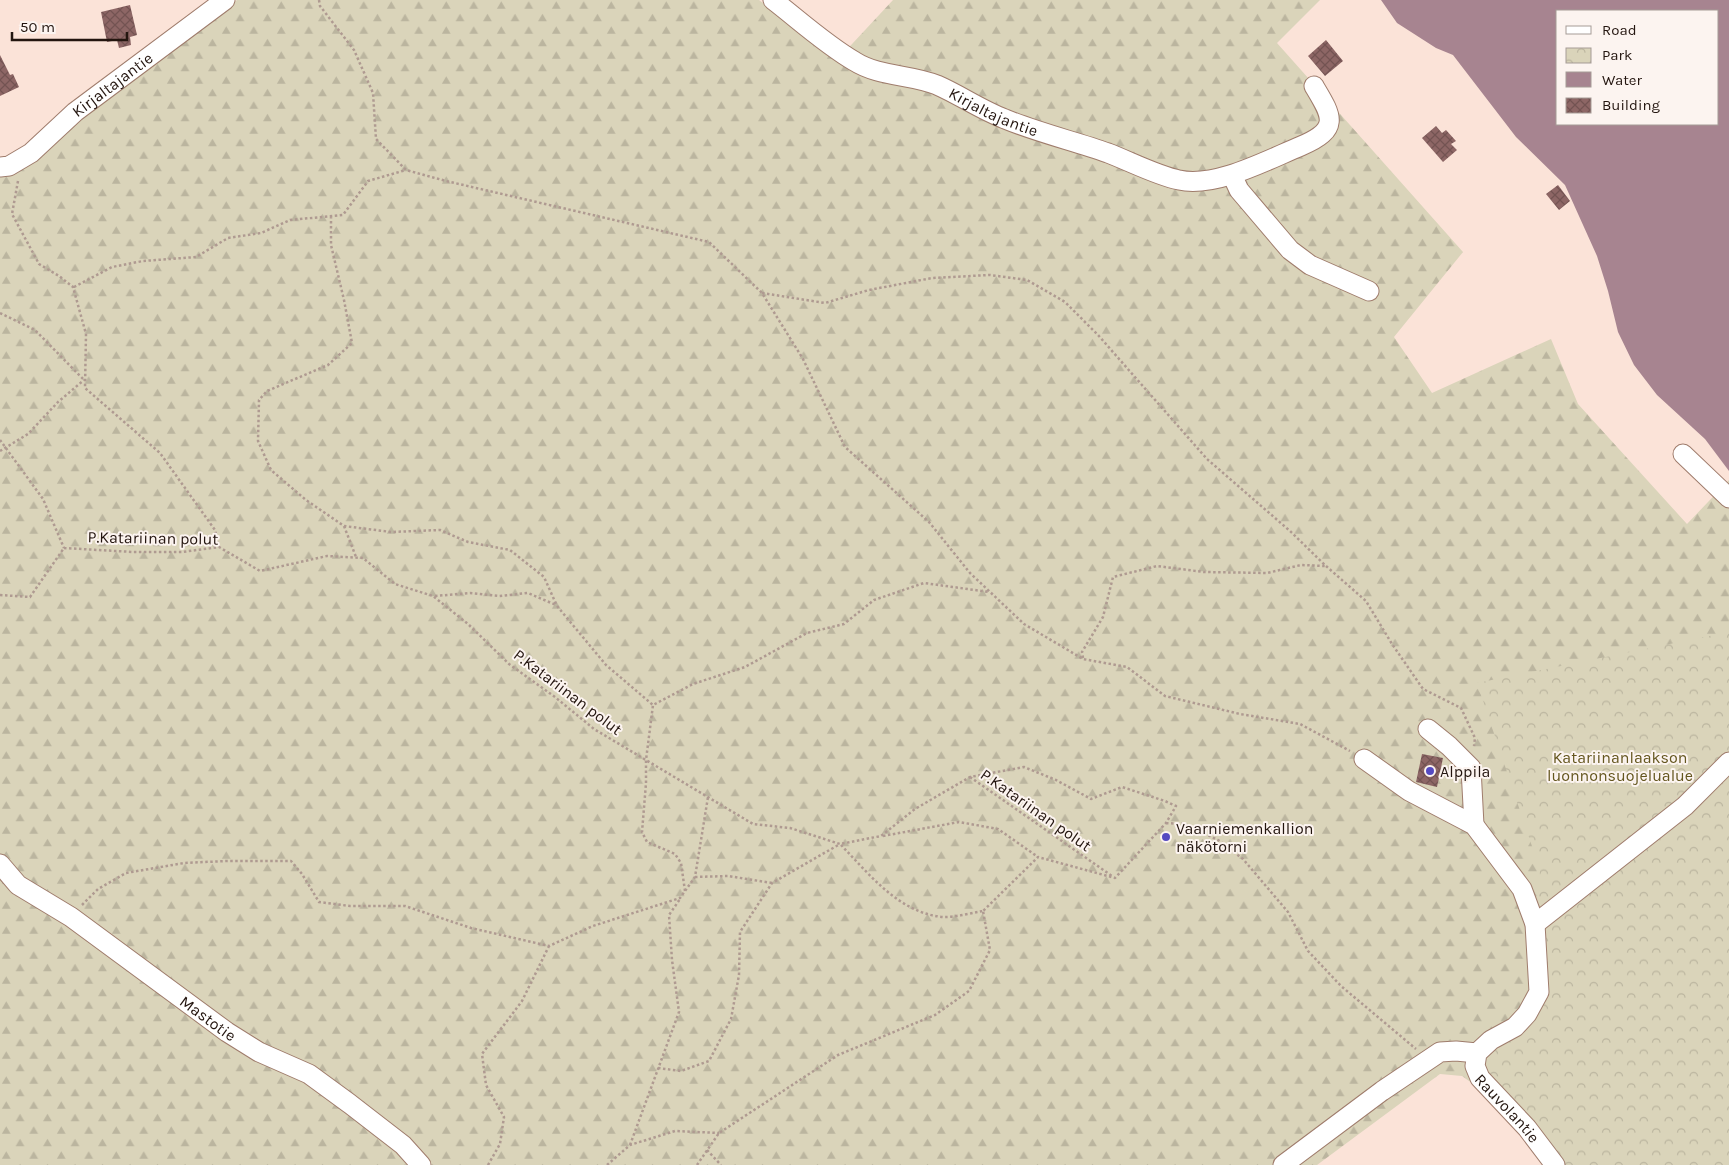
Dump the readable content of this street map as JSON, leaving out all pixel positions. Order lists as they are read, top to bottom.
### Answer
{
  "streets": {
    "street": ["Kirjaltajantie", "Mastotie", "Rauvolantie"],
    "path": ["P.Katariinan polut"]
  },
  "parks": ["Katariinanlaakson luonnonsuojelualue"],
  "places": ["Alppila", "Vaarniemenkallion näkötorni"],
  "legend": [
    "Road",
    "Park",
    "Water",
    "Building"
  ],
  "scale_bar": "50 m"
}
